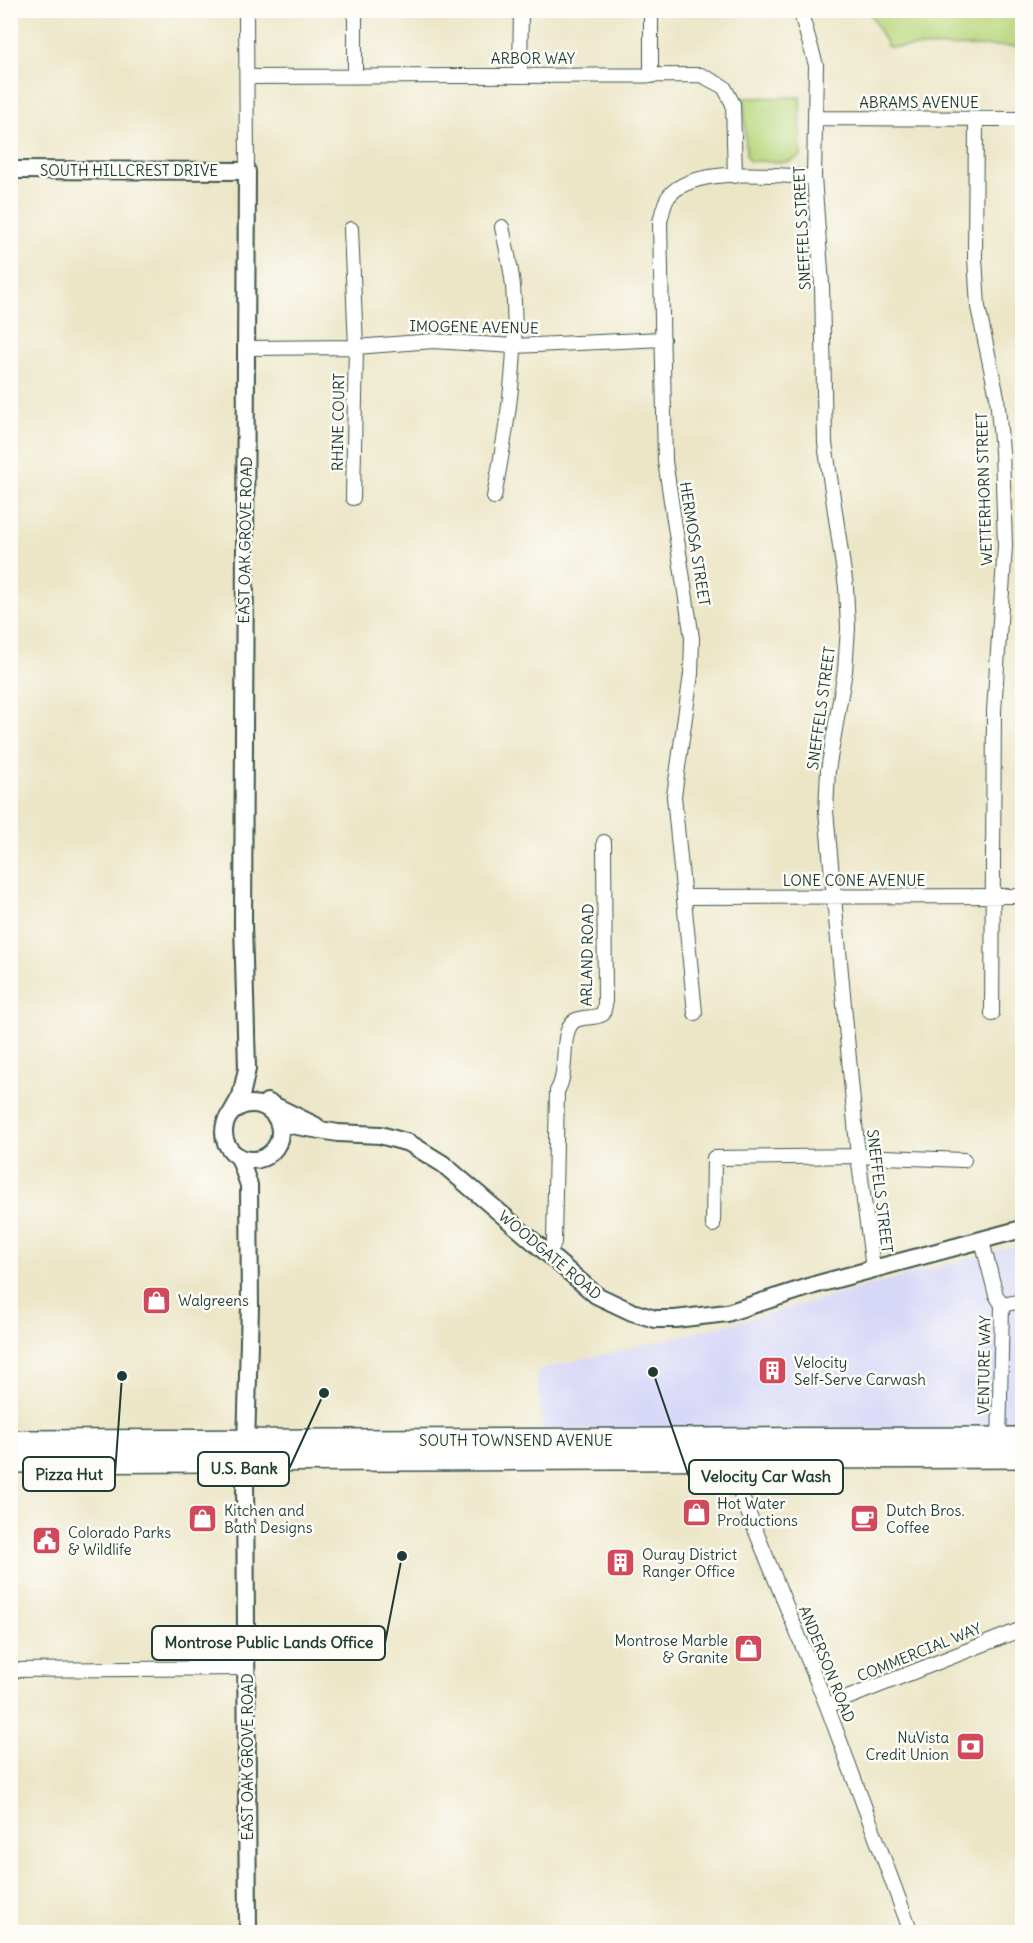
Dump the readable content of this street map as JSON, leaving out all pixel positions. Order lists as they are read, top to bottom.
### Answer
{
  "streets": {
    "highway": ["SOUTH TOWNSEND AVENUE"],
    "street": [
      "ARBOR WAY",
      "ABRAMS AVENUE",
      "SOUTH HILLCREST DRIVE",
      "SNEFFELS STREET",
      "IMOGENE AVENUE",
      "RHINE COURT",
      "WETTERHORN STREET",
      "EAST OAK GROVE ROAD",
      "HERMOSA STREET",
      "LONE CONE AVENUE",
      "ARLAND ROAD",
      "WOODGATE ROAD",
      "VENTURE WAY",
      "COMMERCIAL WAY",
      "ANDERSON ROAD"
    ]
  },
  "crossings": [
    ["ARBOR WAY", "EAST OAK GROVE ROAD"],
    ["ARBOR WAY", "HERMOSA STREET"],
    ["ABRAMS AVENUE", "SNEFFELS STREET"],
    ["ABRAMS AVENUE", "WETTERHORN STREET"],
    ["SOUTH HILLCREST DRIVE", "EAST OAK GROVE ROAD"],
    ["SNEFFELS STREET", "LONE CONE AVENUE"],
    ["SNEFFELS STREET", "WOODGATE ROAD"],
    ["IMOGENE AVENUE", "RHINE COURT"],
    ["IMOGENE AVENUE", "EAST OAK GROVE ROAD"],
    ["IMOGENE AVENUE", "HERMOSA STREET"],
    ["WETTERHORN STREET", "LONE CONE AVENUE"],
    ["EAST OAK GROVE ROAD", "WOODGATE ROAD"],
    ["EAST OAK GROVE ROAD", "SOUTH TOWNSEND AVENUE"],
    ["HERMOSA STREET", "LONE CONE AVENUE"],
    ["ARLAND ROAD", "WOODGATE ROAD"],
    ["WOODGATE ROAD", "VENTURE WAY"],
    ["VENTURE WAY", "SOUTH TOWNSEND AVENUE"],
    ["SOUTH TOWNSEND AVENUE", "ANDERSON ROAD"],
    ["COMMERCIAL WAY", "ANDERSON ROAD"]
  ],
  "places": {
    "shop": [
      "Walgreens",
      "Hot Water Productions",
      "Kitchen and Bath Designs",
      "Montrose Marble & Granite"
    ],
    "building": ["Velocity Self-Serve Carwash", "Ouray District Ranger Office"],
    "other": [
      "Velocity Car Wash",
      "Pizza Hut",
      "U.S. Bank",
      "Montrose Public Lands Office"
    ],
    "cafe": ["Dutch Bros. Coffee"],
    "public building": ["Colorado Parks & Wildlife"],
    "bank": ["NuVista Credit Union"]
  }
}
